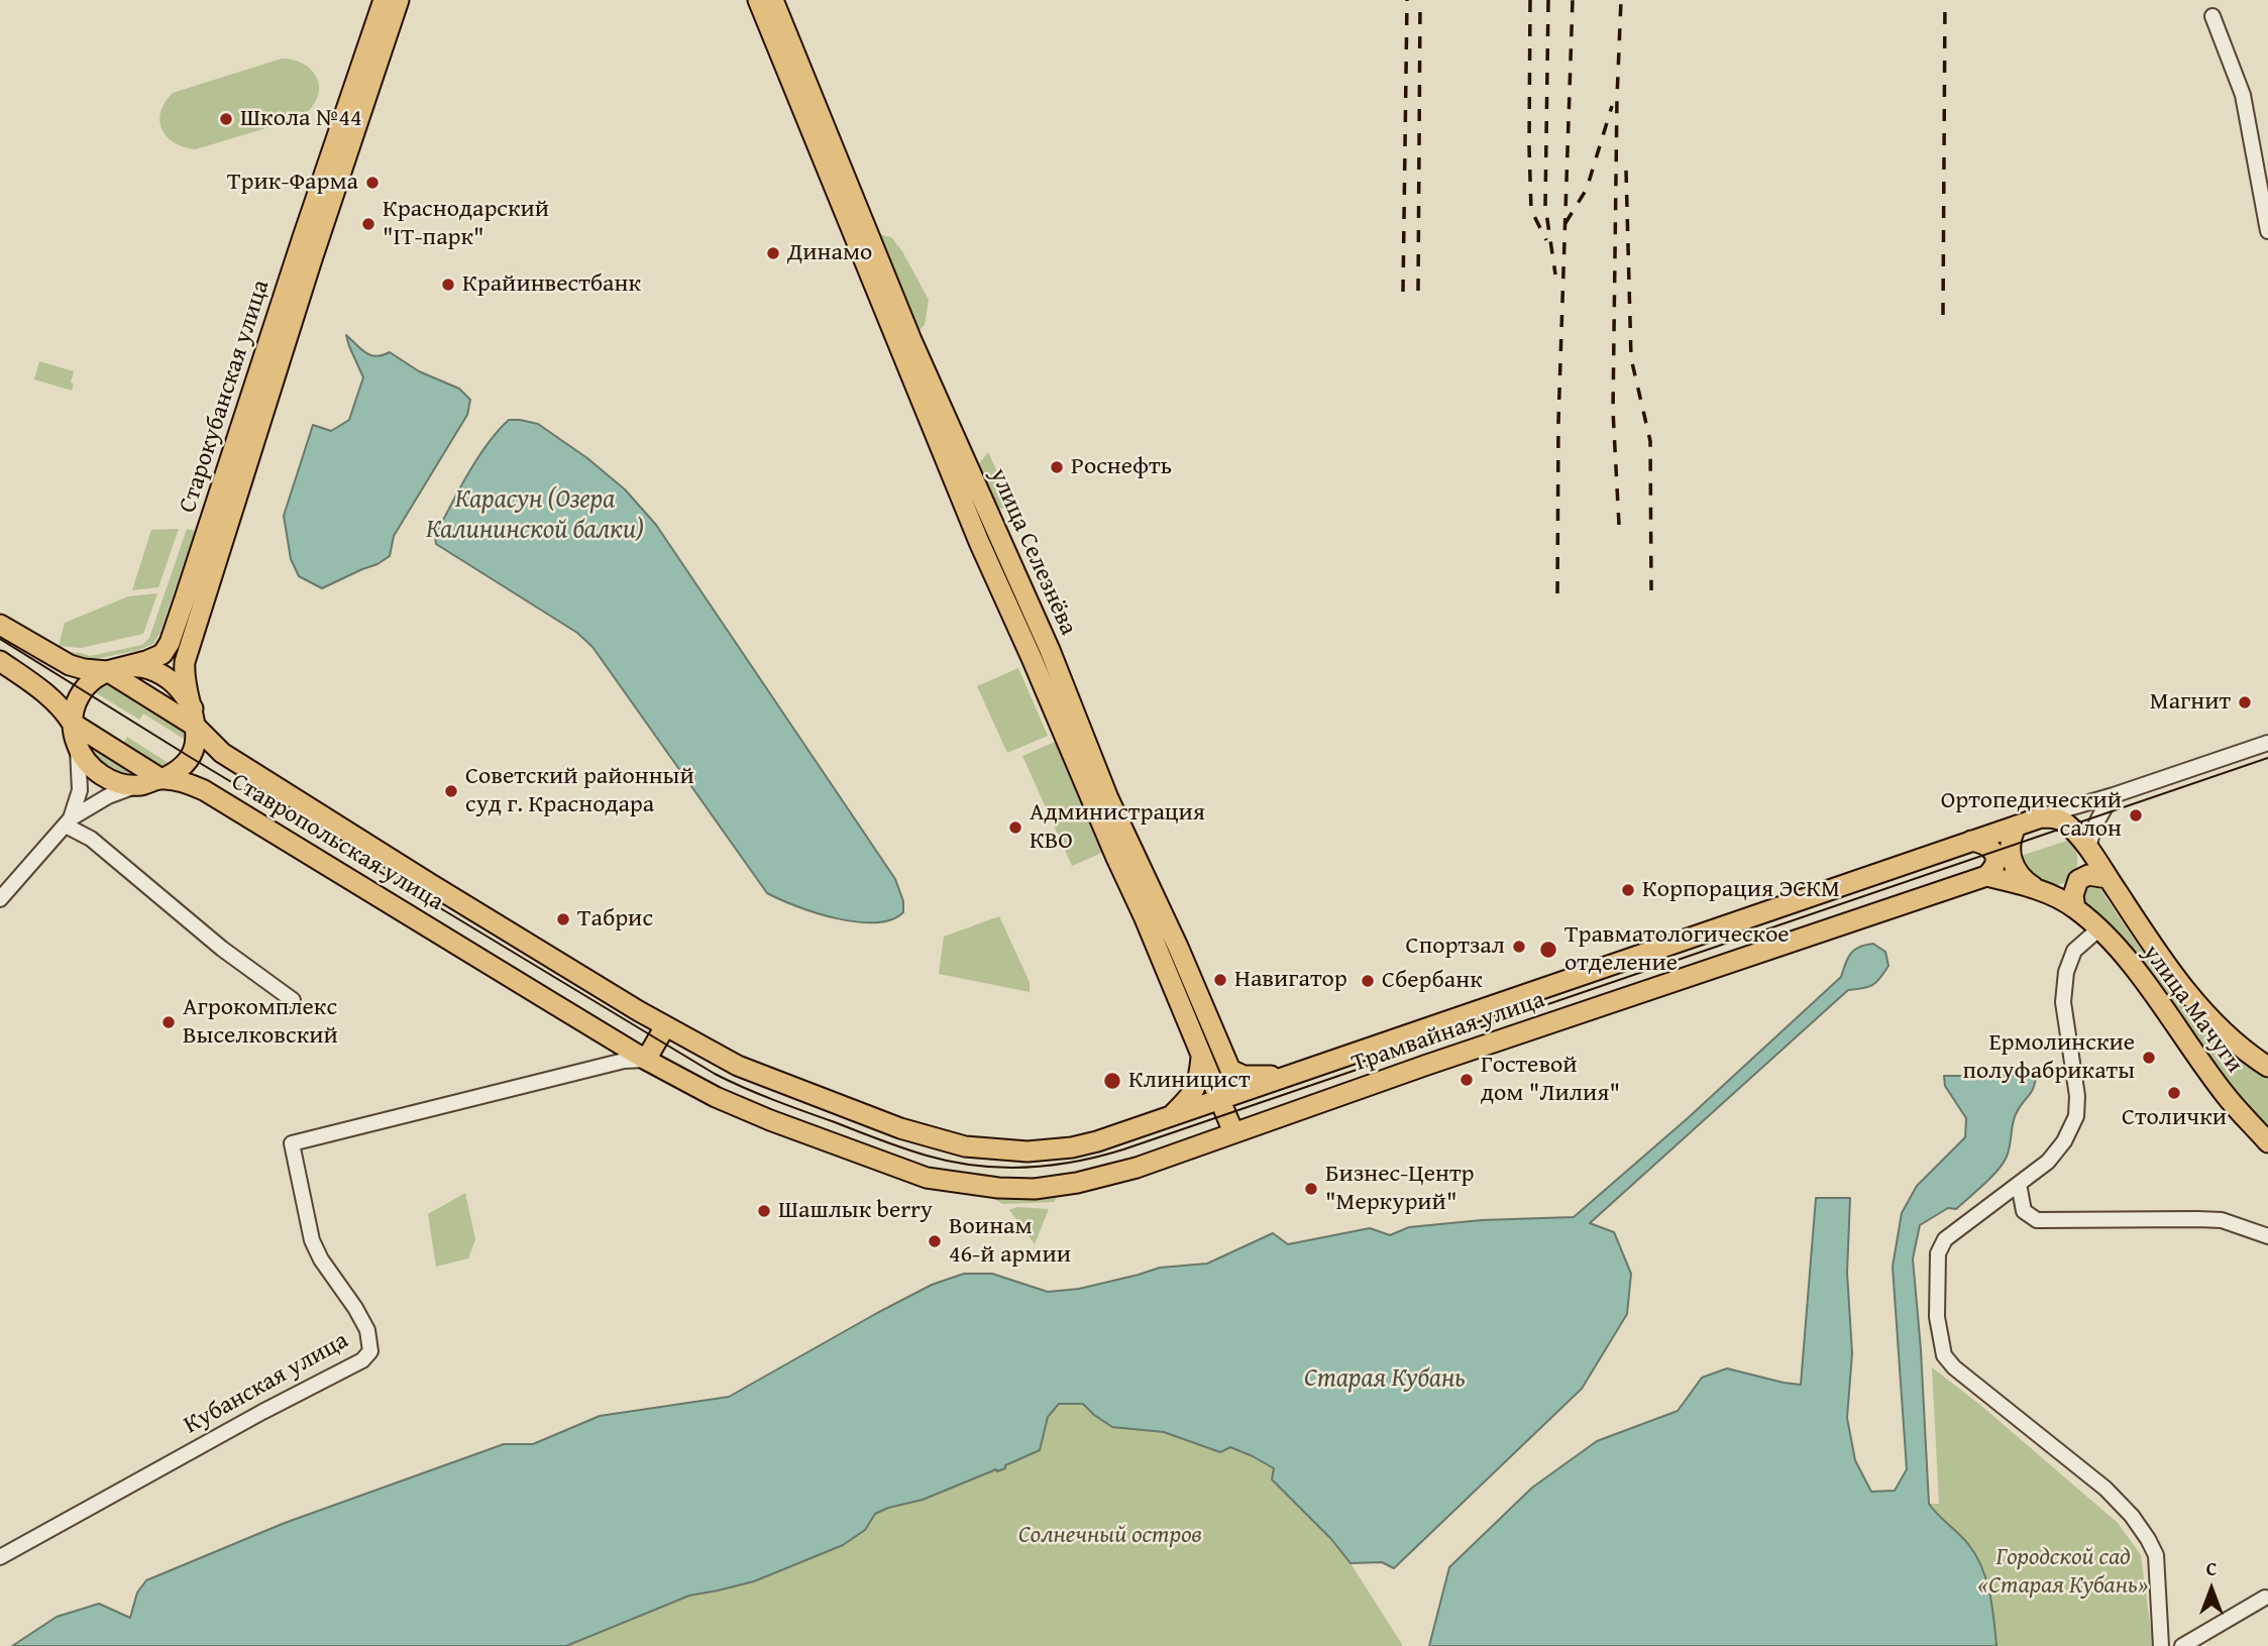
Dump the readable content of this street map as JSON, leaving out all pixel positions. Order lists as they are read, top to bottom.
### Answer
{
  "streets": {
    "main road": [
      "Старокубанская улица",
      "улица Селезнёва",
      "Ставропольская улица",
      "улица Мачуги",
      "Трамвайная улица"
    ],
    "street": ["Кубанская улица"]
  },
  "crossings": [
    ["Старокубанская улица", "Ставропольская улица"],
    ["улица Селезнёва", "Трамвайная улица"],
    ["Ставропольская улица", "Трамвайная улица"],
    ["Ставропольская улица", "Кубанская улица"],
    ["улица Мачуги", "Трамвайная улица"]
  ],
  "water": ["Карасун (Озера Калининской балки)", "Старая Кубань"],
  "parks": ["Солнечный остров", "Городской сад «Старая Кубань»"],
  "places": [
    "Школа №44",
    "Трик-Фарма",
    "Краснодарский \"IT-парк\"",
    "Динамо",
    "Крайинвестбанк",
    "Роснефть",
    "Магнит",
    "Советский районный суд г. Краснодара",
    "Ортопедический салон",
    "Администрация КВО",
    "Корпорация ЭСКМ",
    "Табрис",
    "Спортзал",
    "Травматологическое отделение",
    "Навигатор",
    "Сбербанк",
    "Агрокомплекс Выселковский",
    "Ермолинские полуфабрикаты",
    "Гостевой дом \"Лилия\"",
    "Клиницист",
    "Столички",
    "Бизнес-Центр \"Меркурий\"",
    "Шашлык berry",
    "Воинам 46-й армии"
  ],
  "north": "top"
}
